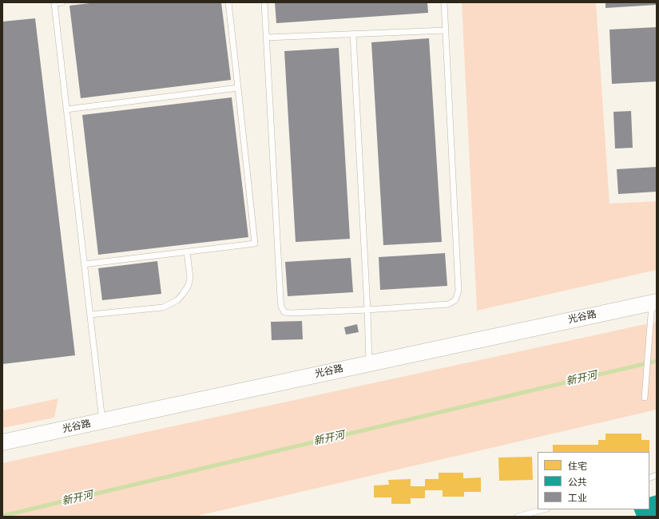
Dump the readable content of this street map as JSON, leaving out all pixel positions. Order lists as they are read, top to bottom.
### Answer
{
  "streets": {
    "street": ["光谷路"]
  },
  "water": ["新开河"],
  "legend": ["住宅", "公共", "工业"]
}
